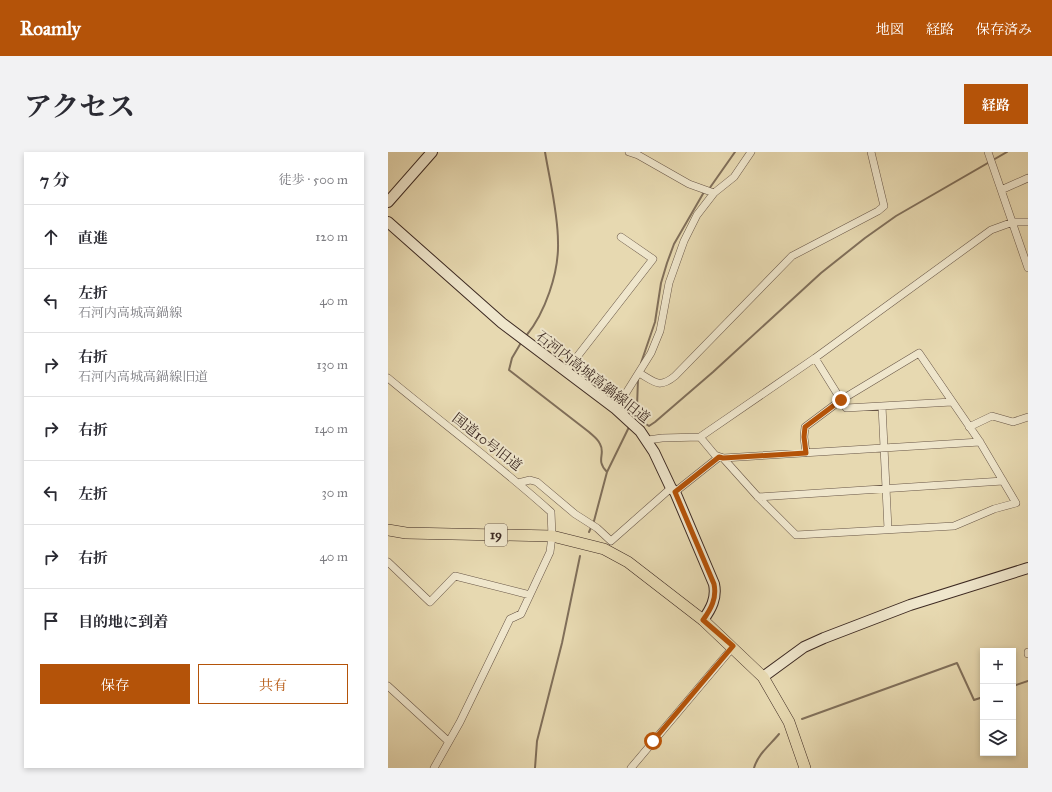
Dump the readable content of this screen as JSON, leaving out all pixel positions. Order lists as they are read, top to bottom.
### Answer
{
  "streets": {
    "main road": ["19"],
    "street": ["石河内高城高鍋線旧道", "国道10号旧道"]
  },
  "crossings": [
    ["石河内高城高鍋線旧道", "国道10号旧道"],
    ["石河内高城高鍋線旧道", "19"]
  ],
  "page": {
    "header": "Roamly",
    "nav": ["地図", "経路", "保存済み"],
    "title": "アクセス",
    "buttons": [
      "経路",
      ["保存", "共有"]
    ],
    "heading": ["7 分", "徒歩 · 500 m"],
    "list": [
      ["直進", "120 m"],
      ["左折", "石河内高城高鍋線", "40 m"],
      ["右折", "石河内高城高鍋線旧道", "130 m"],
      ["右折", "140 m"],
      ["左折", "30 m"],
      ["右折", "40 m"],
      "目的地に到着"
    ],
    "map_buttons": ["+", "−"]
  }
}
